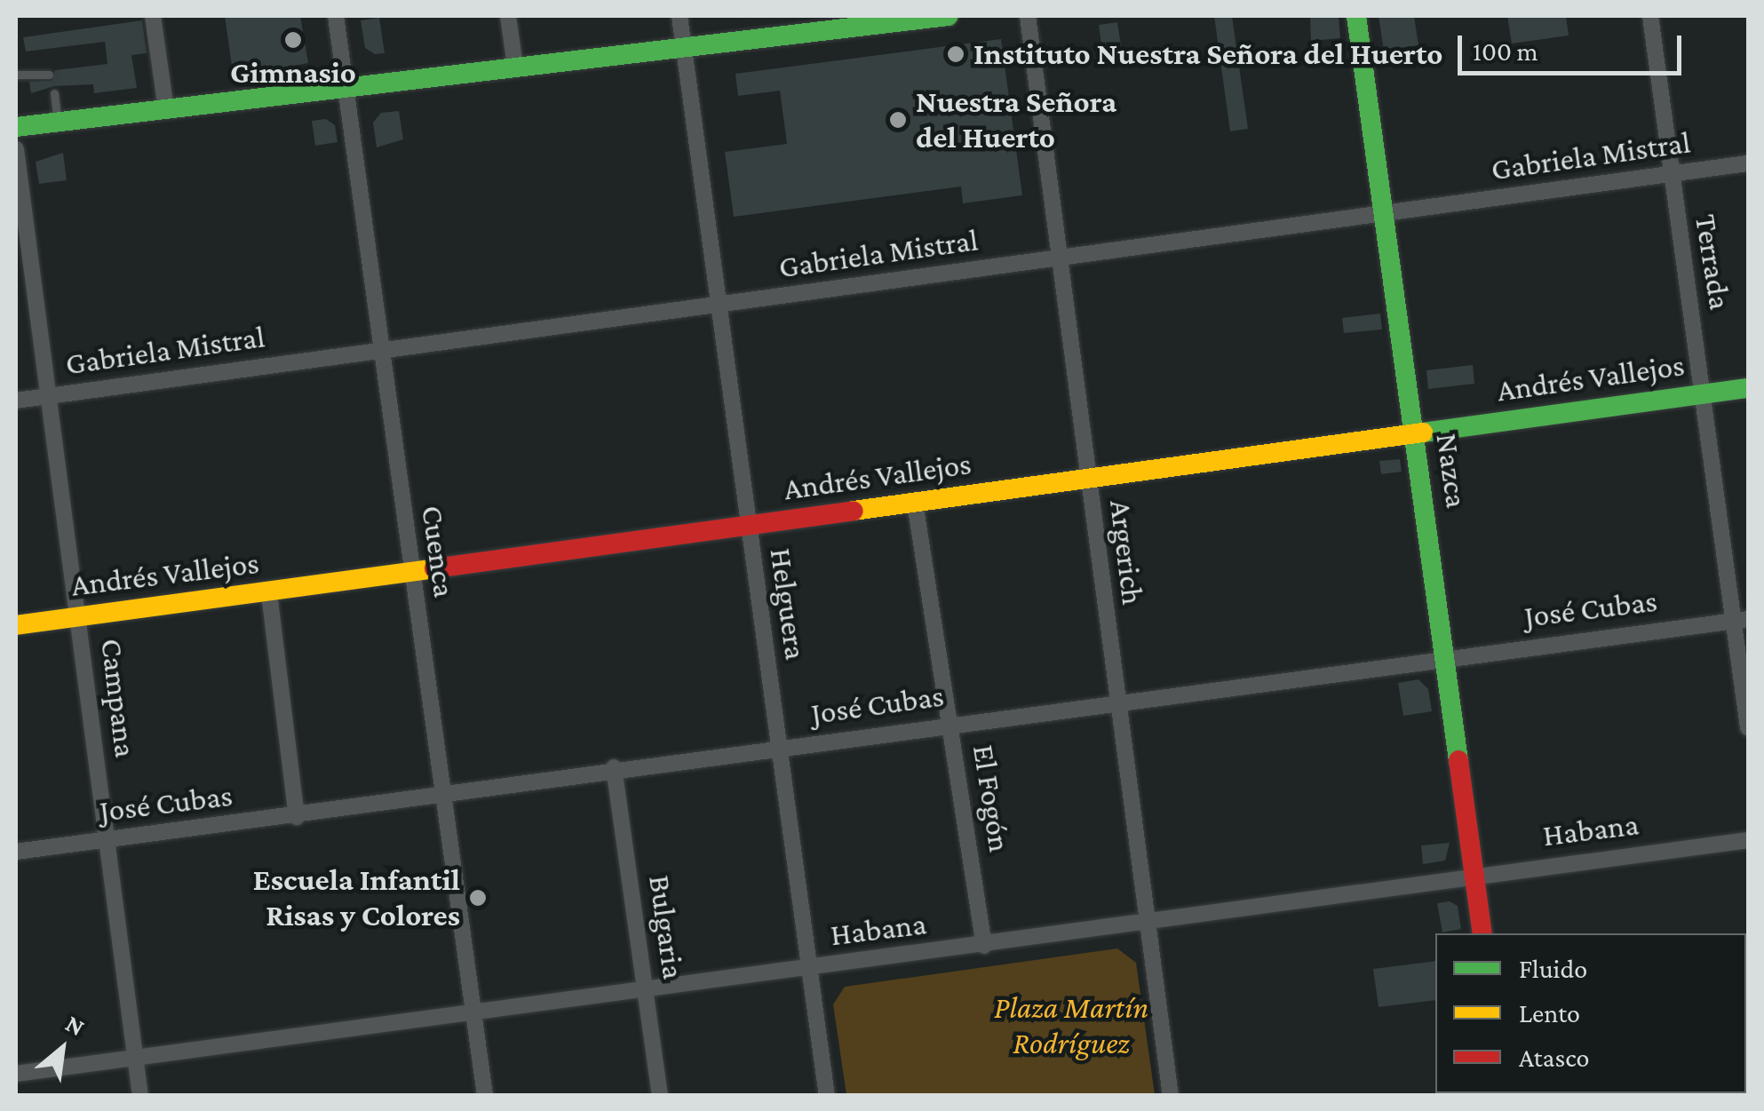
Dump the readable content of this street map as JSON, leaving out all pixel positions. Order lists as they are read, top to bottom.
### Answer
{
  "streets": {
    "street": [
      "Gabriela Mistral",
      "Terrada",
      "Andrés Vallejos",
      "Nazca",
      "Cuenca",
      "Argerich",
      "Helguera",
      "José Cubas",
      "Campana",
      "El Fogón",
      "Habana",
      "Bulgaria"
    ]
  },
  "crossings": [
    ["Gabriela Mistral", "Terrada"],
    ["Gabriela Mistral", "Nazca"],
    ["Gabriela Mistral", "Cuenca"],
    ["Gabriela Mistral", "Argerich"],
    ["Gabriela Mistral", "Helguera"],
    ["Gabriela Mistral", "Campana"],
    ["Terrada", "Andrés Vallejos"],
    ["Terrada", "José Cubas"],
    ["Andrés Vallejos", "Nazca"],
    ["Andrés Vallejos", "Cuenca"],
    ["Andrés Vallejos", "Argerich"],
    ["Andrés Vallejos", "Helguera"],
    ["Andrés Vallejos", "Campana"],
    ["Andrés Vallejos", "El Fogón"],
    ["Nazca", "José Cubas"],
    ["Nazca", "Habana"],
    ["Cuenca", "José Cubas"],
    ["Cuenca", "Habana"],
    ["Argerich", "José Cubas"],
    ["Argerich", "Habana"],
    ["Helguera", "José Cubas"],
    ["Helguera", "Habana"],
    ["José Cubas", "Campana"],
    ["José Cubas", "El Fogón"],
    ["José Cubas", "Bulgaria"],
    ["Campana", "Habana"],
    ["El Fogón", "Habana"],
    ["Habana", "Bulgaria"]
  ],
  "parks": ["Plaza Martín Rodríguez"],
  "places": [
    "Gimnasio",
    "Instituto Nuestra Señora del Huerto",
    "Nuestra Señora del Huerto",
    "Escuela Infantil Risas y Colores"
  ],
  "legend": ["Fluido", "Lento", "Atasco"],
  "scale_bar": "100 m",
  "north": "top right"
}
